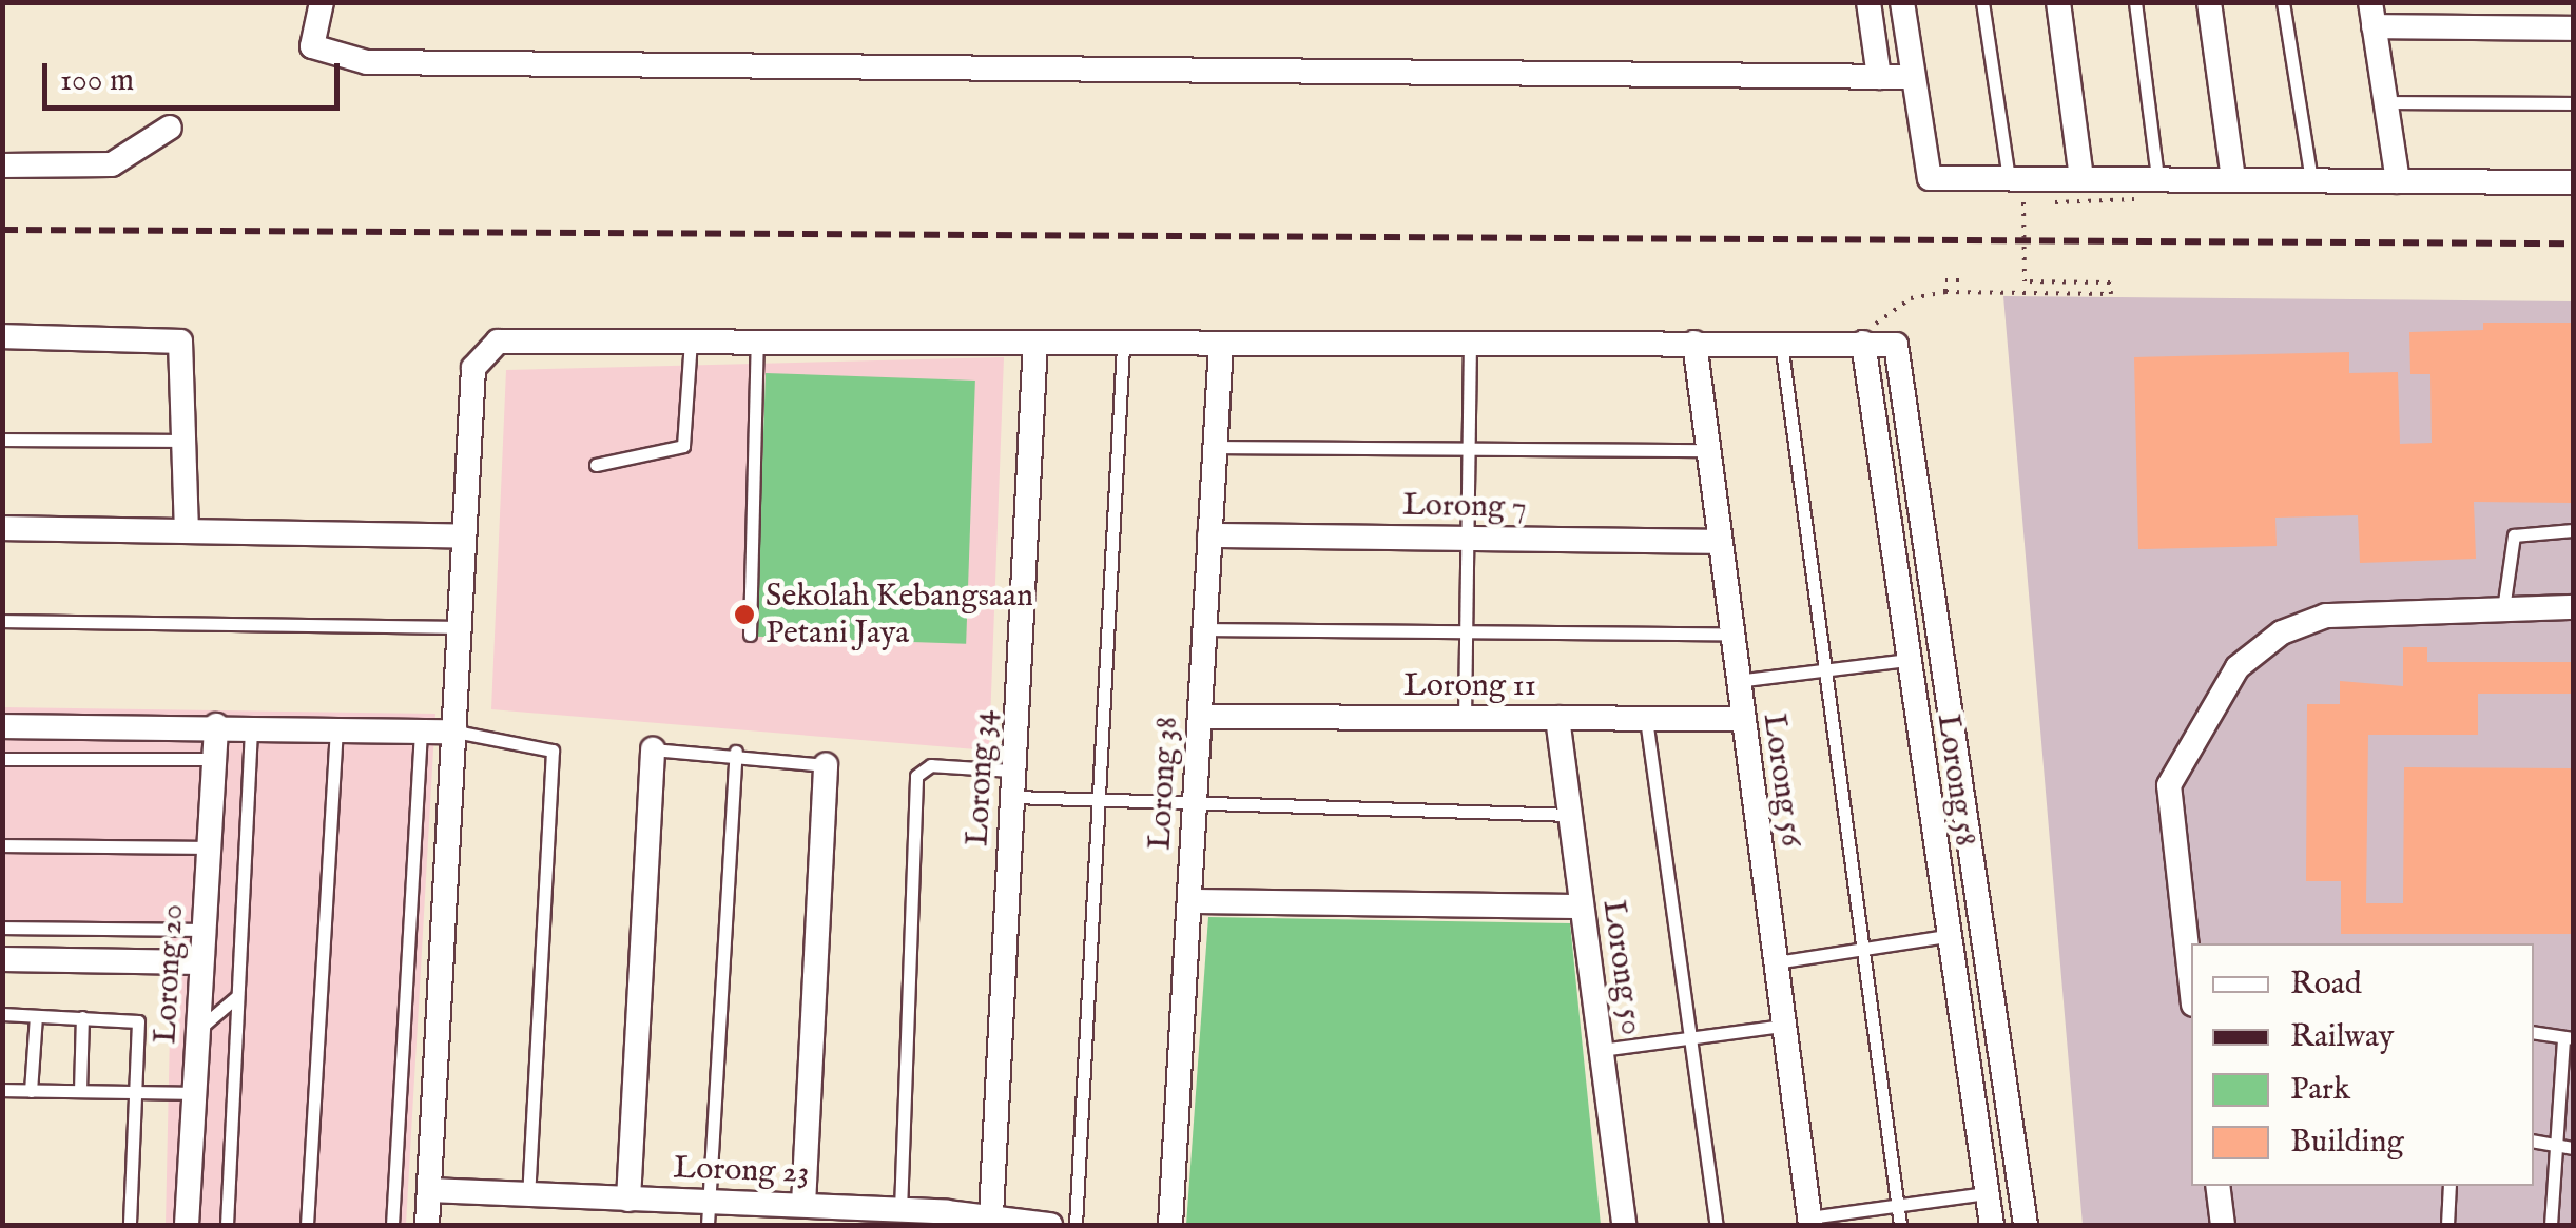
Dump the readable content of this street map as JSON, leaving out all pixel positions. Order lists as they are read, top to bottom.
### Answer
{
  "streets": {
    "street": [
      "Lorong 7",
      "Lorong 11",
      "Lorong 34",
      "Lorong 56",
      "Lorong 58",
      "Lorong 38",
      "Lorong 50",
      "Lorong 20",
      "Lorong 23"
    ]
  },
  "crossings": [
    ["Lorong 7", "Lorong 56"],
    ["Lorong 7", "Lorong 38"],
    ["Lorong 11", "Lorong 56"],
    ["Lorong 11", "Lorong 38"],
    ["Lorong 11", "Lorong 50"],
    ["Lorong 34", "Lorong 23"]
  ],
  "places": ["Sekolah Kebangsaan Petani Jaya"],
  "legend": [
    "Road",
    "Railway",
    "Park",
    "Building"
  ],
  "scale_bar": "100 m"
}
